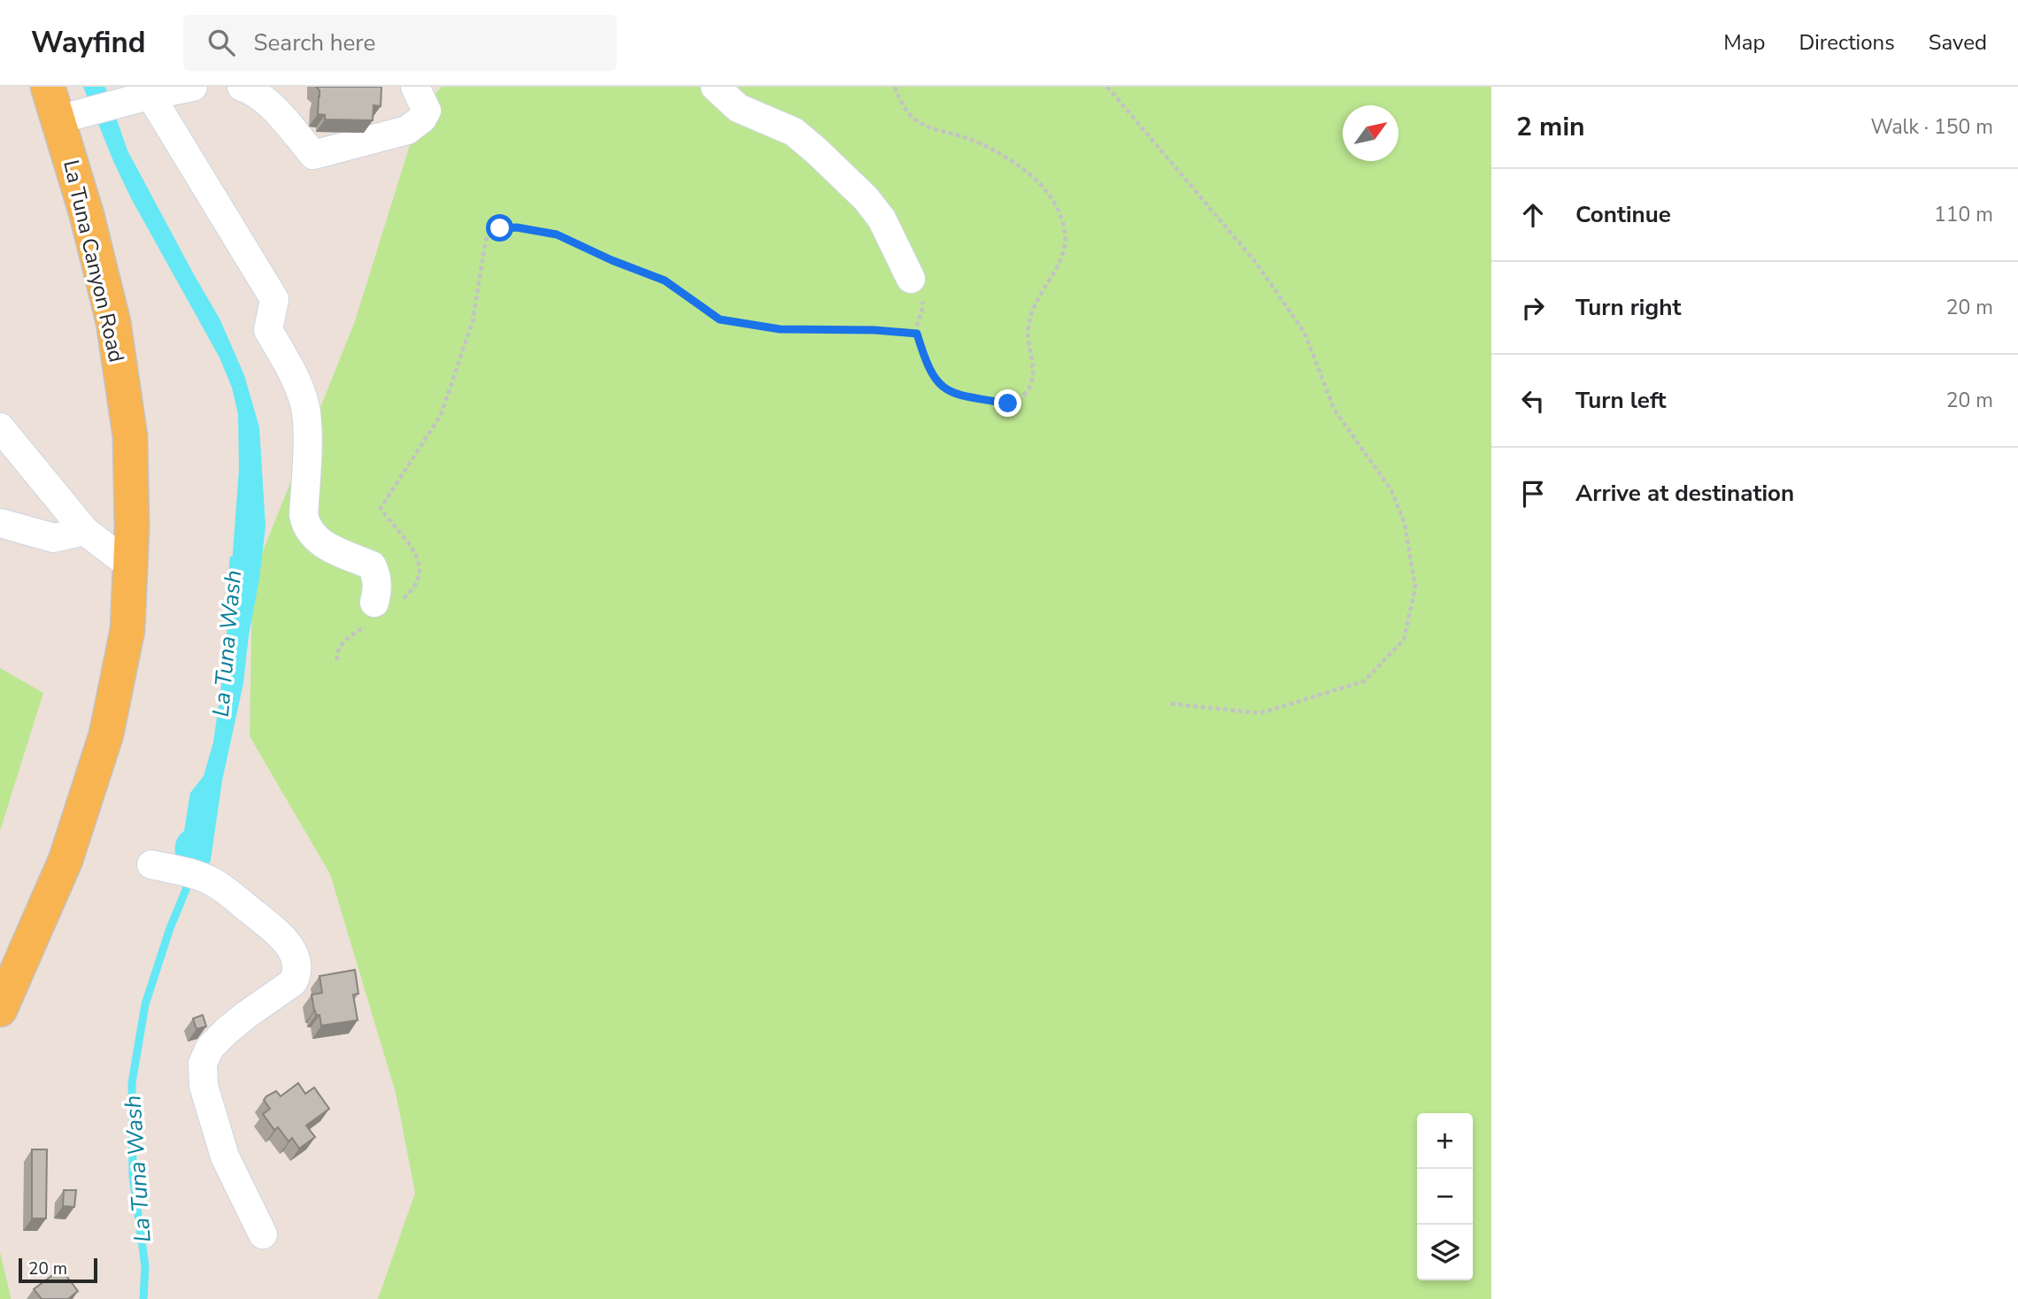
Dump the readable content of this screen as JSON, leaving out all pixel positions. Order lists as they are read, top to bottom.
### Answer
{
  "streets": {
    "main road": ["La Tuna Canyon Road"]
  },
  "water": ["La Tuna Wash"],
  "scale_bar": "20 m",
  "north": "top right",
  "page": {
    "header": "Wayfind",
    "search": "Search here",
    "nav": ["Map", "Directions", "Saved"],
    "heading": ["2 min", "Walk · 150 m"],
    "list": [
      ["Continue", "110 m"],
      ["Turn right", "20 m"],
      ["Turn left", "20 m"],
      "Arrive at destination"
    ],
    "map_buttons": ["+", "−"],
    "scale": "20 m"
  }
}
